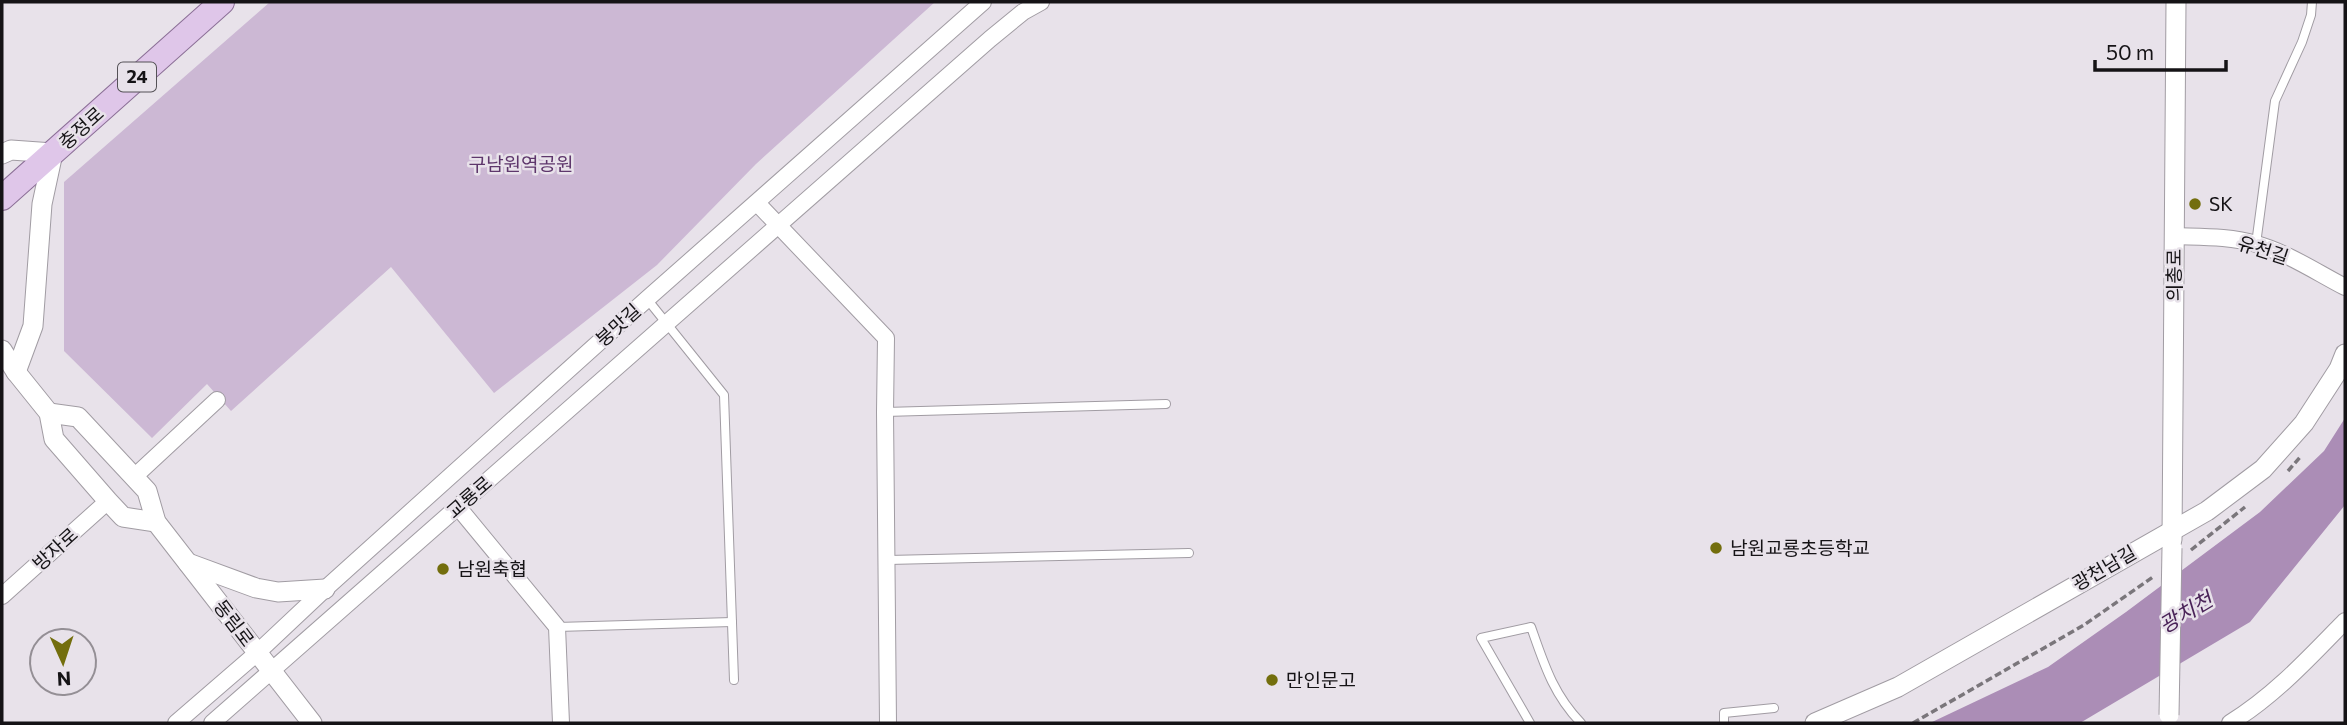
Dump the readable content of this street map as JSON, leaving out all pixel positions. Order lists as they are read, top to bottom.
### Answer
{
  "streets": {
    "main road": ["24", "충정로"],
    "street": [
      "유천길",
      "의총로",
      "붕맛길",
      "교룡로",
      "방자로",
      "광천남길",
      "동림로"
    ]
  },
  "crossings": [
    ["유천길", "의총로"],
    ["의총로", "광천남길"],
    ["붕맛길", "교룡로"],
    ["붕맛길", "동림로"],
    ["교룡로", "동림로"]
  ],
  "water": ["광치천"],
  "parks": ["구남원역공원"],
  "places": [
    "SK",
    "남원교룡초등학교",
    "남원축협",
    "만인문고"
  ],
  "scale_bar": "50 m",
  "north": "bottom"
}
